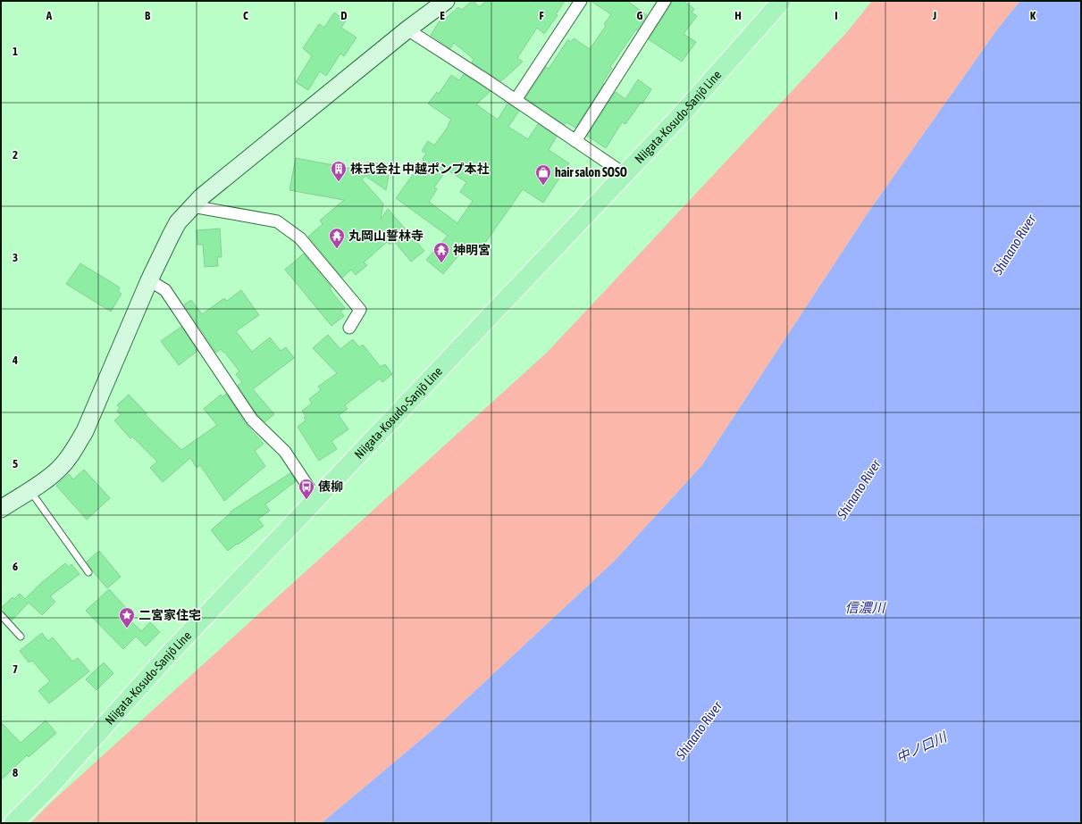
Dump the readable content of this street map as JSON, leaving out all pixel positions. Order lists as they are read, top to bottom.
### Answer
{
  "streets": {
    "main road": ["Niigata-Kosudo-Sanjō Line"]
  },
  "water": ["Shinano River", "信濃川", "中ノ口川"],
  "places": {
    "building": ["株式会社 中越ポンプ本社"],
    "shop": ["hair salon SOSO"],
    "temple": ["丸岡山誓林寺", "神明宮"],
    "bus stop": ["俵柳"],
    "place": ["二宮家住宅"]
  },
  "grid": {
    "columns": [
      "A",
      "B",
      "C",
      "D",
      "E",
      "F",
      "G",
      "H",
      "I",
      "J",
      "K"
    ],
    "rows": [
      "1",
      "2",
      "3",
      "4",
      "5",
      "6",
      "7",
      "8"
    ]
  }
}
